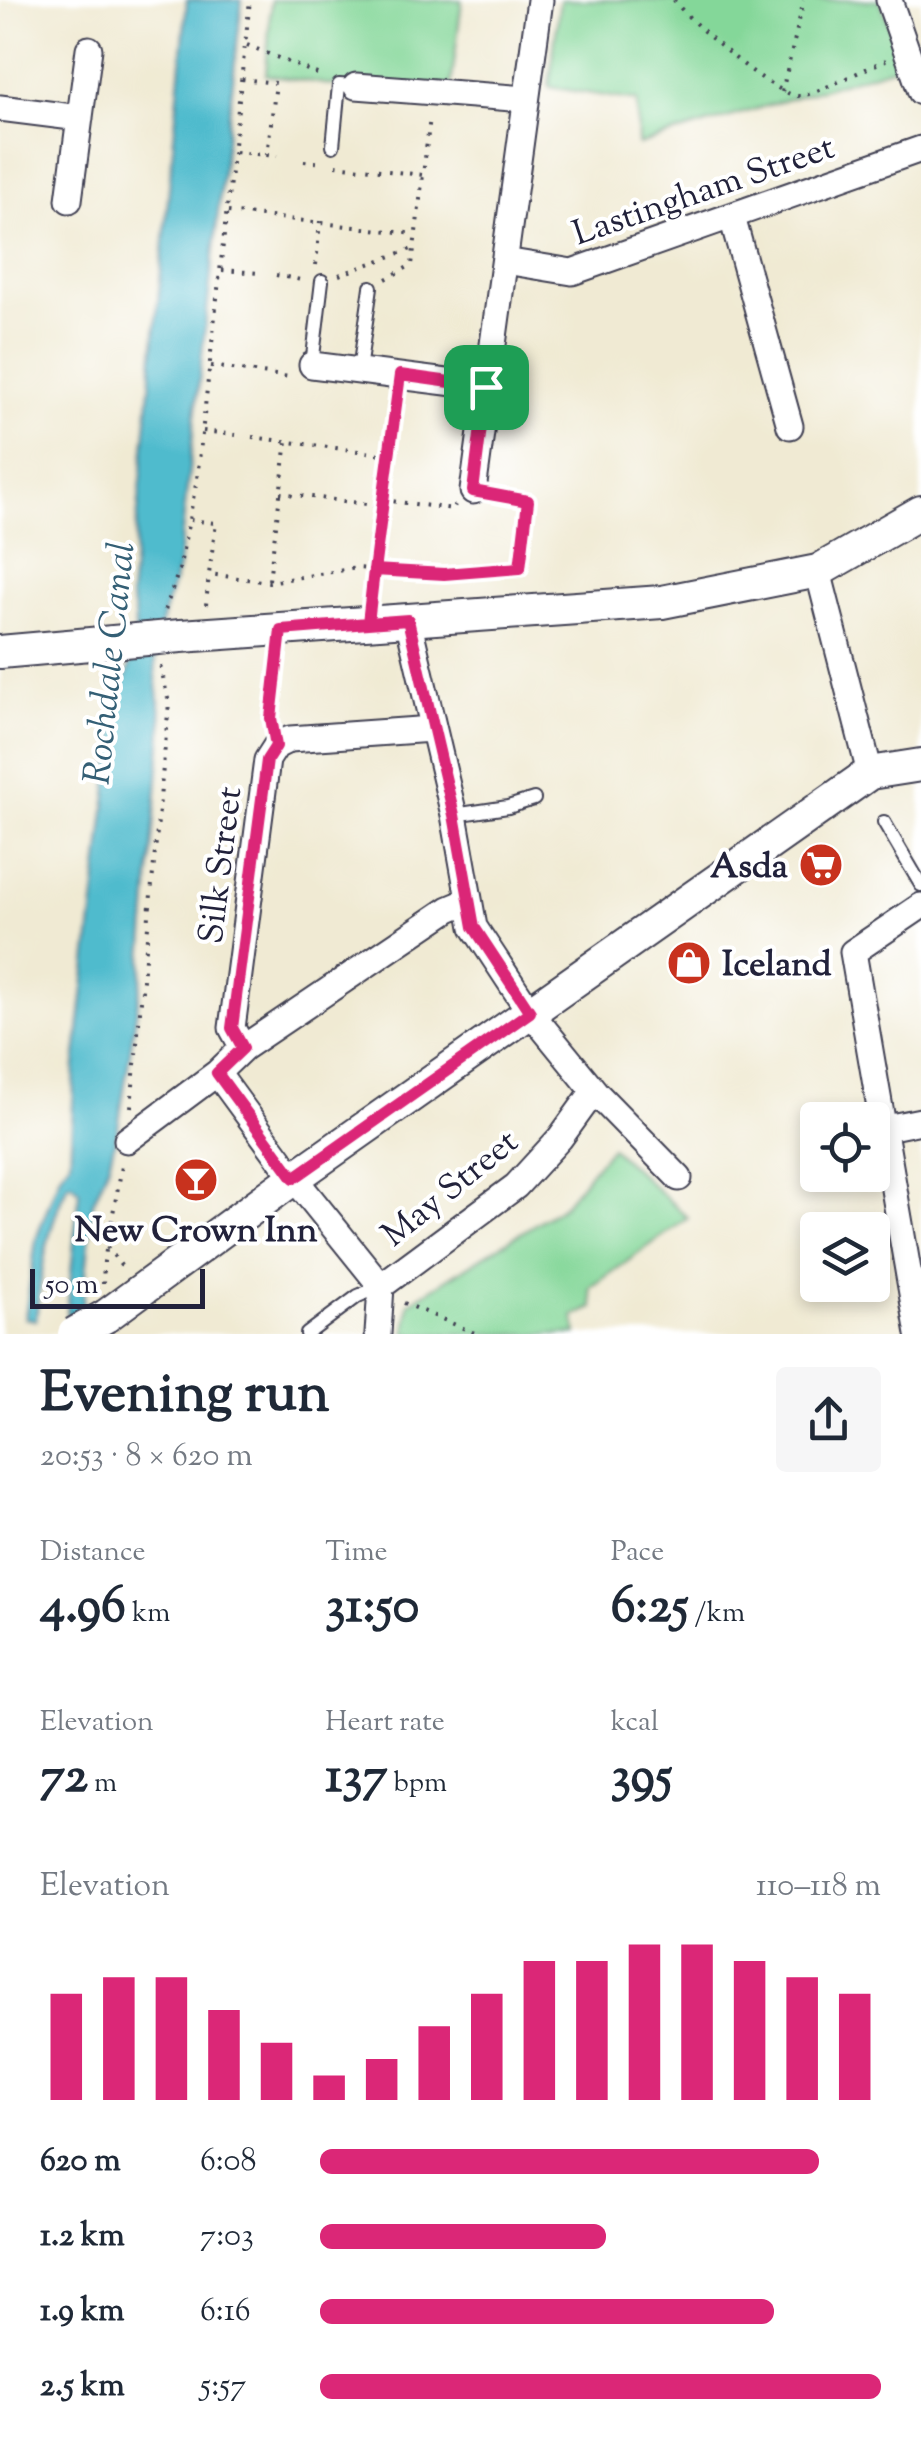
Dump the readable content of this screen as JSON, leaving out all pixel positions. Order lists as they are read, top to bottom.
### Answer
{
  "streets": {
    "street": ["Lastingham Street", "Silk Street", "May Street"]
  },
  "water": ["Rochdale Canal"],
  "places": {
    "supermarket": ["Asda"],
    "shop": ["Iceland"],
    "bar": ["New Crown Inn"]
  },
  "scale_bar": "50 m",
  "page": {
    "scale": "50 m",
    "heading": ["Evening run", "20:53 · 8 × 620 m"],
    "stats": [
      ["Distance", "4.96 km"],
      ["Time", "31:50"],
      ["Pace", "6:25 /km"],
      ["Elevation", "72 m"],
      ["Heart rate", "137 bpm"],
      ["kcal", "395"]
    ],
    "chart": ["Elevation", "110–118 m"],
    "list": [
      {
        "name": "620 m",
        "note": "6:08"
      },
      {
        "name": "1.2 km",
        "note": "7:03"
      },
      {
        "name": "1.9 km",
        "note": "6:16"
      },
      {
        "name": "2.5 km",
        "note": "5:57"
      }
    ]
  }
}
